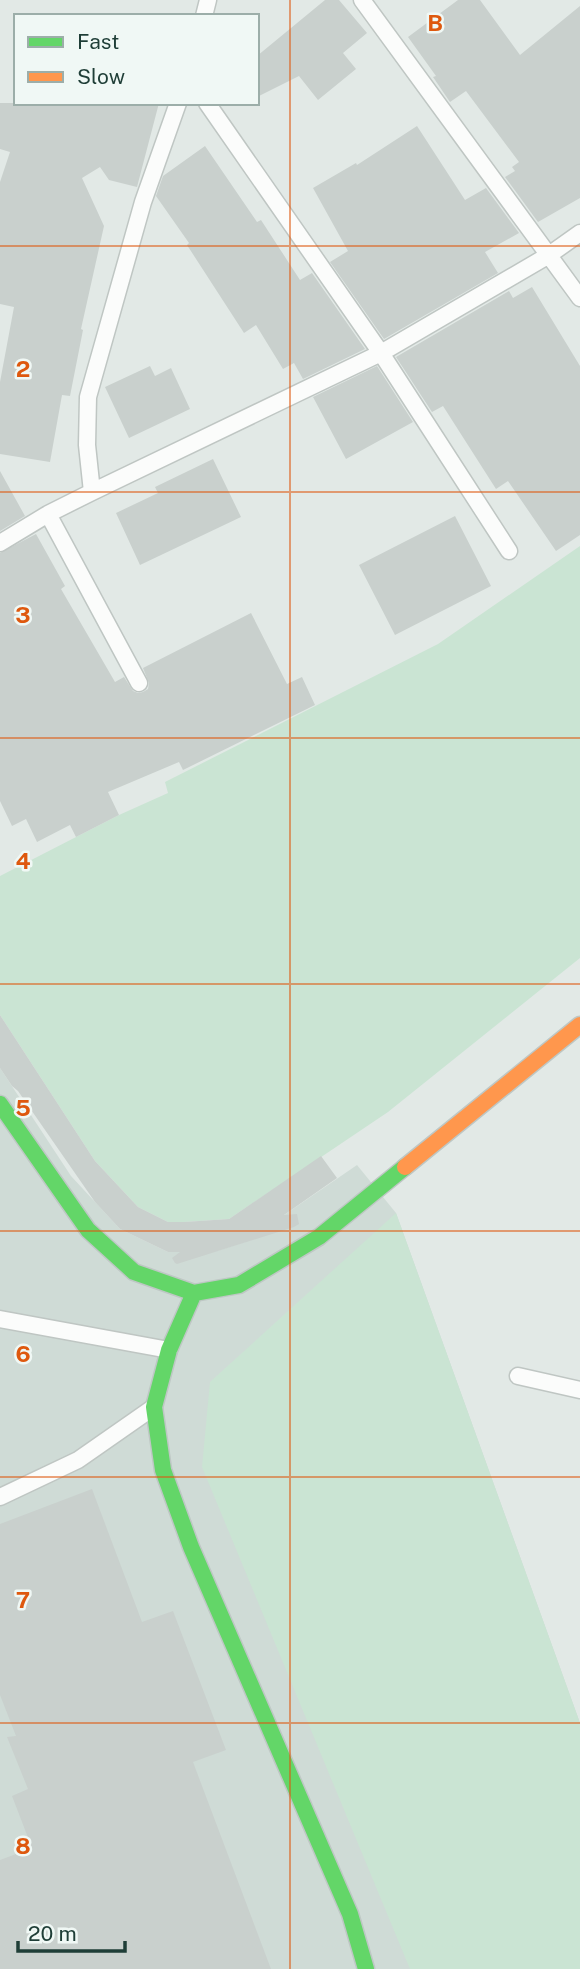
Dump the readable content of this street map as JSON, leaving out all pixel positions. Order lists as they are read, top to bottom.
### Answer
{
  "legend": ["Fast", "Slow"],
  "scale_bar": "20 m",
  "grid": {
    "columns": ["B"],
    "rows": [
      "2",
      "3",
      "4",
      "5",
      "6",
      "7",
      "8"
    ]
  }
}
